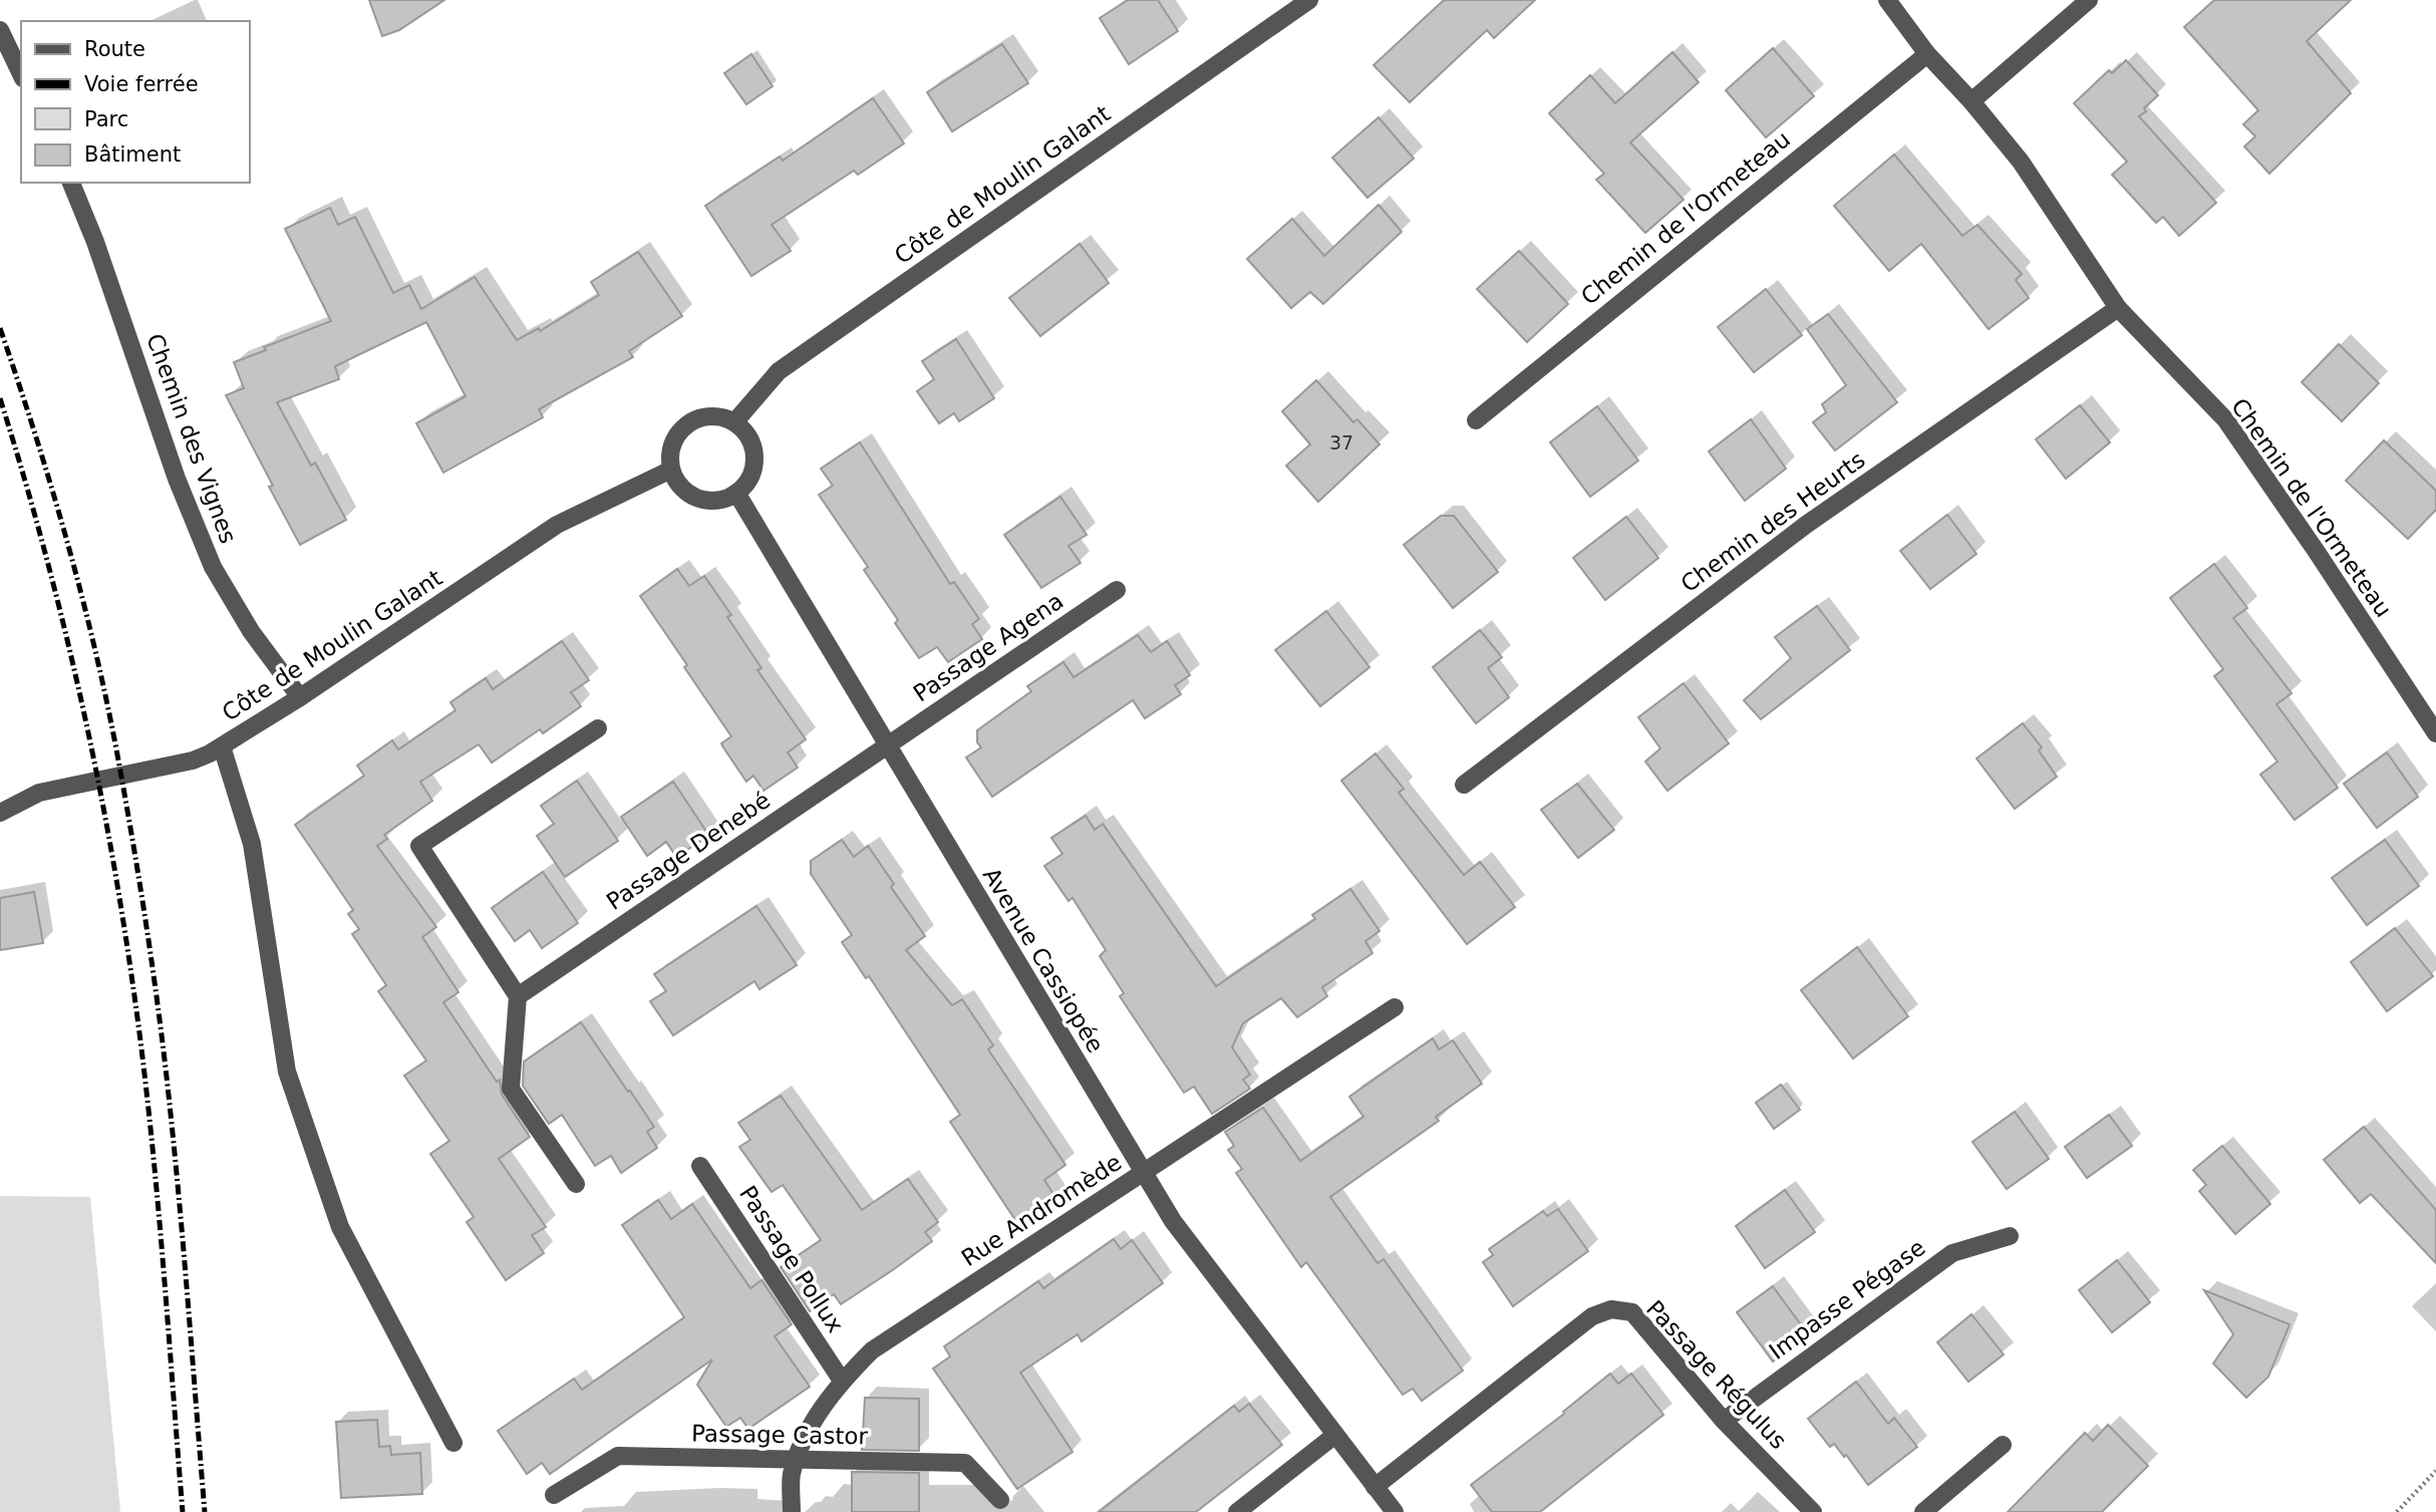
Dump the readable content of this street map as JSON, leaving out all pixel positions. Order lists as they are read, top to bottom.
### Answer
{
  "streets": {
    "street": [
      "Côte de Moulin Galant",
      "Chemin de l'Ormeteau",
      "Chemin des Vignes",
      "Chemin des Heurts",
      "Passage Agena",
      "Passage Denebé",
      "Avenue Cassiopée",
      "Rue Andromède",
      "Passage Pollux",
      "Impasse Pégase",
      "Passage Régulus",
      "Passage Castor"
    ]
  },
  "crossings": [
    ["Côte de Moulin Galant", "Chemin des Vignes"],
    ["Côte de Moulin Galant", "Avenue Cassiopée"],
    ["Chemin de l'Ormeteau", "Chemin des Heurts"],
    ["Passage Agena", "Passage Denebé"],
    ["Passage Agena", "Avenue Cassiopée"],
    ["Passage Denebé", "Avenue Cassiopée"],
    ["Avenue Cassiopée", "Rue Andromède"],
    ["Avenue Cassiopée", "Passage Régulus"],
    ["Rue Andromède", "Passage Pollux"],
    ["Rue Andromède", "Passage Castor"],
    ["Impasse Pégase", "Passage Régulus"]
  ],
  "house_numbers": ["37"],
  "legend": [
    "Route",
    "Voie ferrée",
    "Parc",
    "Bâtiment"
  ]
}
